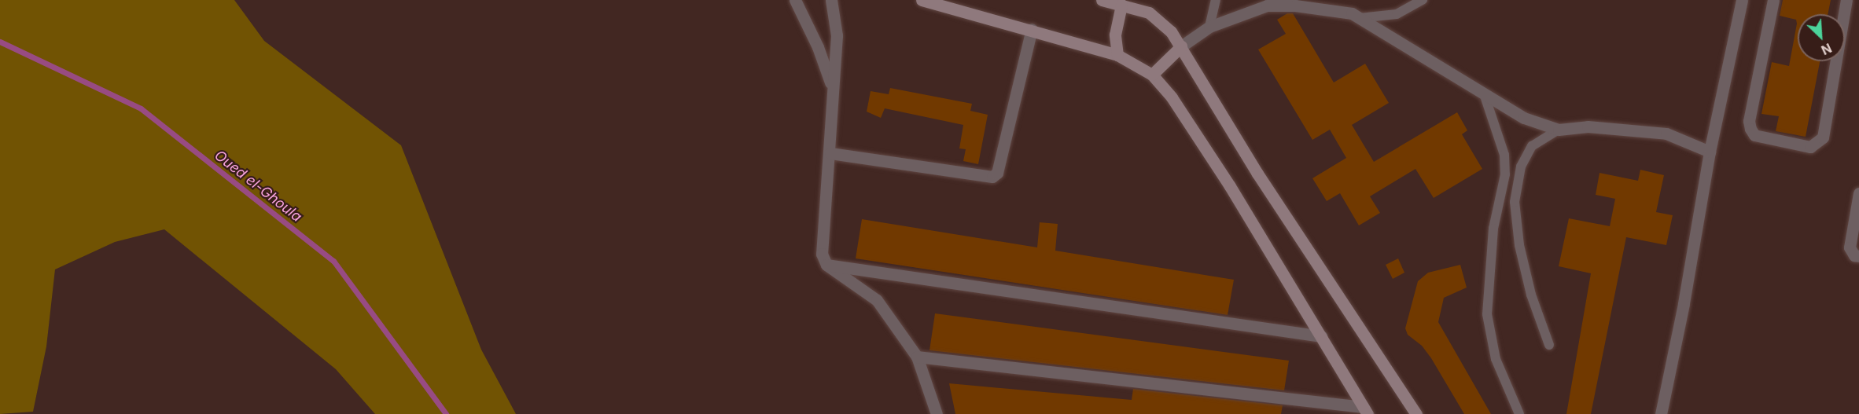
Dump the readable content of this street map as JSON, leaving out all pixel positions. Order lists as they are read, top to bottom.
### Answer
{
  "water": ["Oued el-Ghoula"],
  "north": "bottom right"
}
